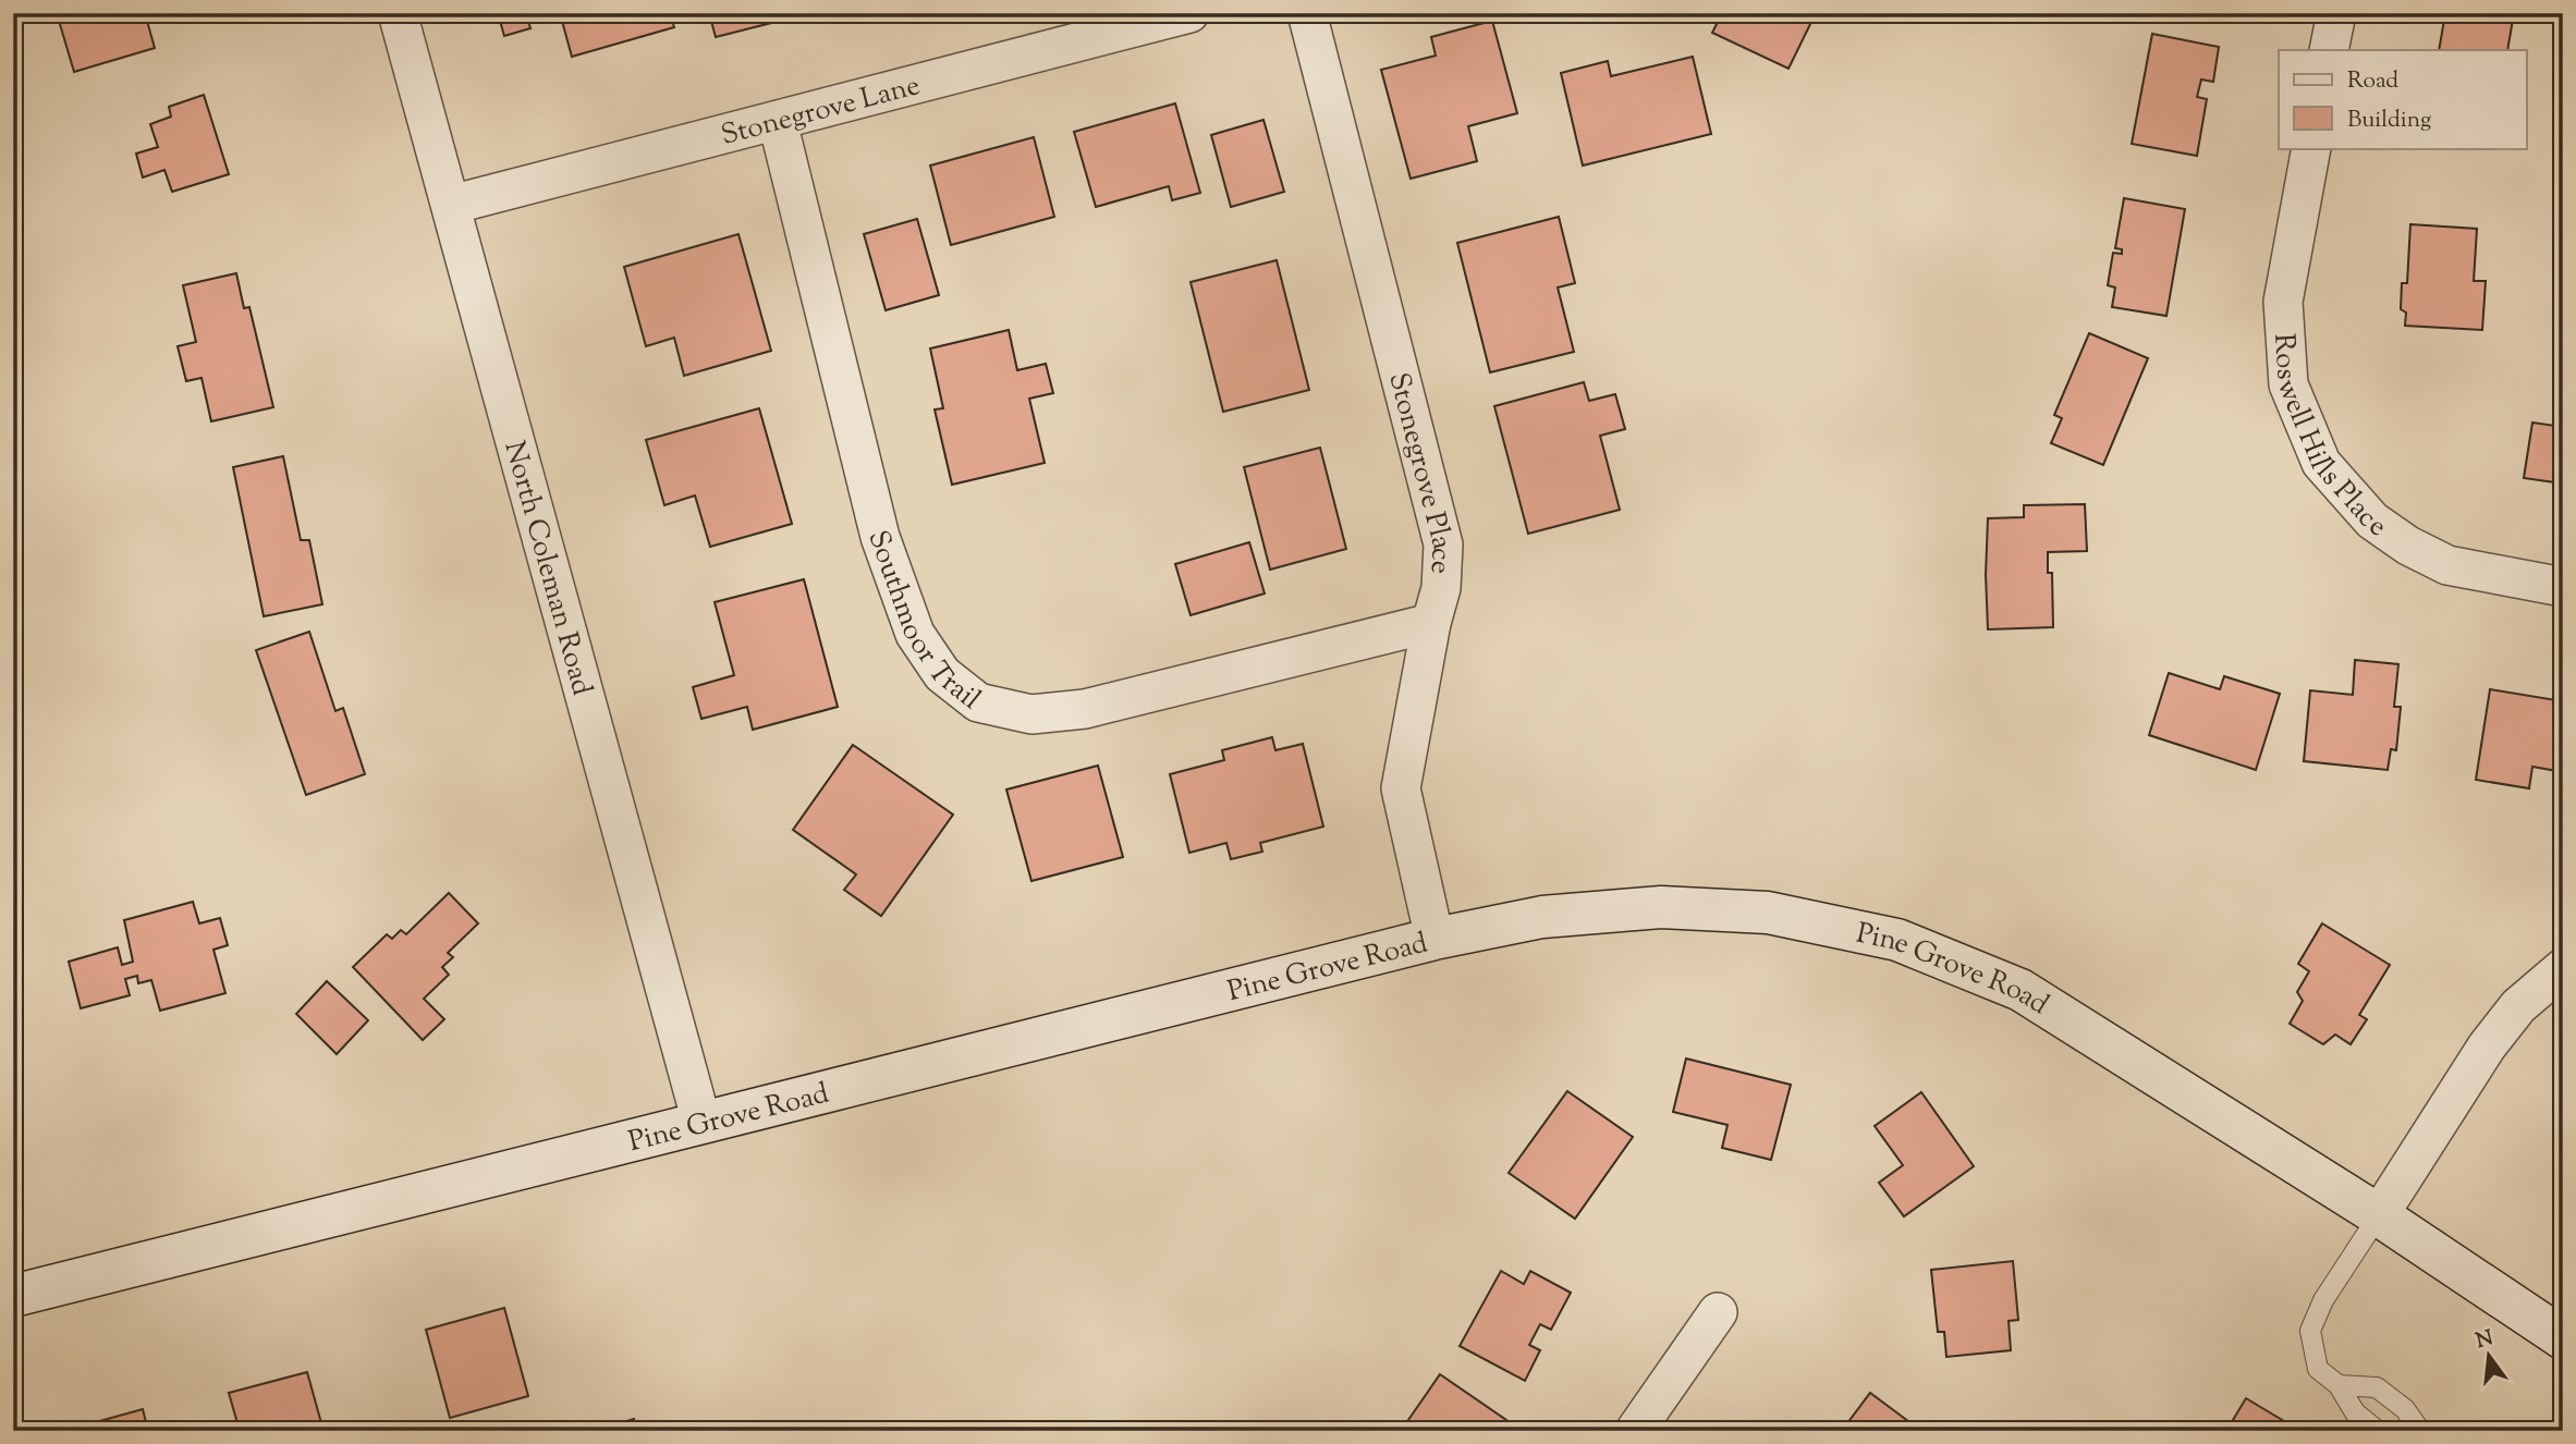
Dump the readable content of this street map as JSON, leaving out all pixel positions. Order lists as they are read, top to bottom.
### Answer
{
  "streets": {
    "main road": ["Pine Grove Road"],
    "street": [
      "Stonegrove Lane",
      "Roswell Hills Place",
      "Stonegrove Place",
      "North Coleman Road",
      "Southmoor Trail"
    ]
  },
  "crossings": [
    ["Stonegrove Lane", "North Coleman Road"],
    ["Stonegrove Lane", "Southmoor Trail"],
    ["Stonegrove Place", "Southmoor Trail"],
    ["Stonegrove Place", "Pine Grove Road"],
    ["North Coleman Road", "Pine Grove Road"]
  ],
  "legend": ["Road", "Building"],
  "north": "top"
}
